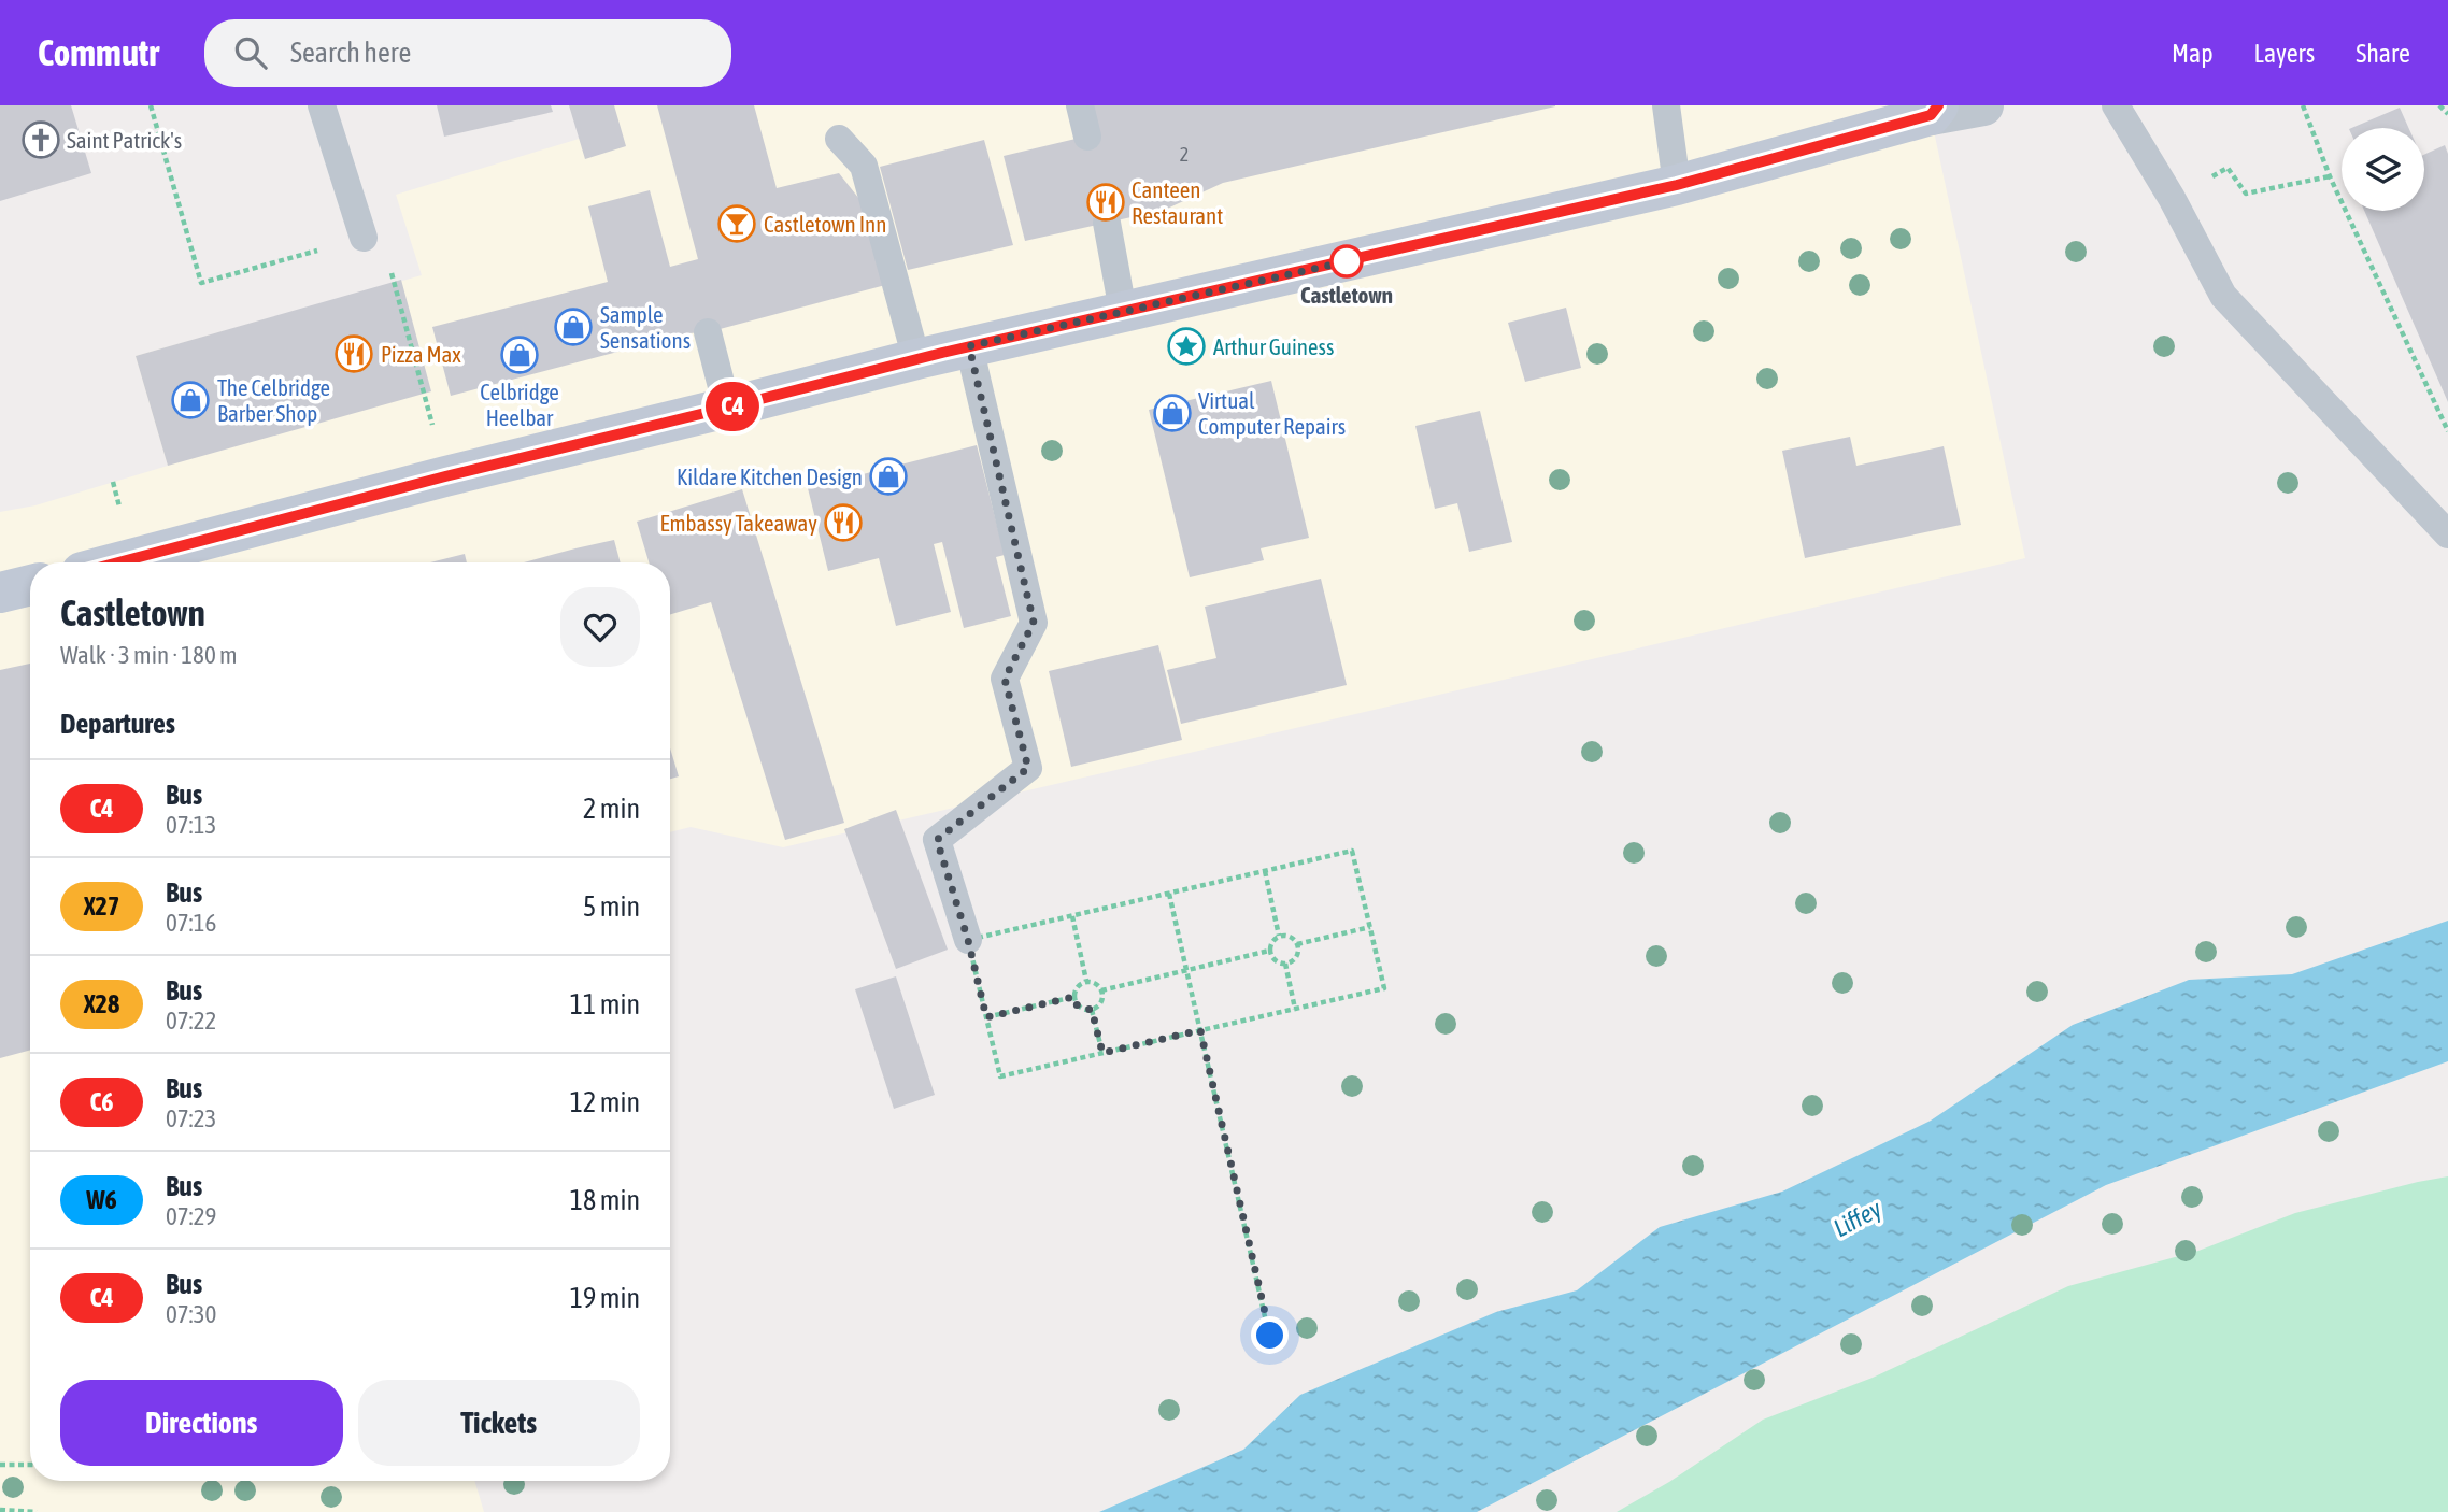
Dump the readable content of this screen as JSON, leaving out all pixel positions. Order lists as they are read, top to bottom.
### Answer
{
  "water": ["Liffey"],
  "places": {
    "church": ["Saint Patrick's"],
    "restaurant": ["Canteen Restaurant", "Pizza Max", "Embassy Takeaway"],
    "bar": ["Castletown Inn"],
    "other": ["Castletown"],
    "shop": [
      "Sample Sensations",
      "Celbridge Heelbar",
      "The Celbridge Barber Shop",
      "Virtual Computer Repairs",
      "Kildare Kitchen Design"
    ],
    "place": ["Arthur Guiness"]
  },
  "lines": ["bus line C4"],
  "house_numbers": ["2"],
  "page": {
    "header": "Commutr",
    "search": "Search here",
    "nav": ["Map", "Layers", "Share"],
    "on_map": "C4",
    "heading": [
      ["Castletown", "Walk · 3 min · 180 m"],
      "Departures"
    ],
    "list": [
      {
        "mark": "C4",
        "name": "Bus",
        "note": "07:13",
        "value": "2 min"
      },
      {
        "mark": "X27",
        "name": "Bus",
        "note": "07:16",
        "value": "5 min"
      },
      {
        "mark": "X28",
        "name": "Bus",
        "note": "07:22",
        "value": "11 min"
      },
      {
        "mark": "C6",
        "name": "Bus",
        "note": "07:23",
        "value": "12 min"
      },
      {
        "mark": "W6",
        "name": "Bus",
        "note": "07:29",
        "value": "18 min"
      },
      {
        "mark": "C4",
        "name": "Bus",
        "note": "07:30",
        "value": "19 min"
      }
    ],
    "buttons": ["Directions", "Tickets"]
  }
}
